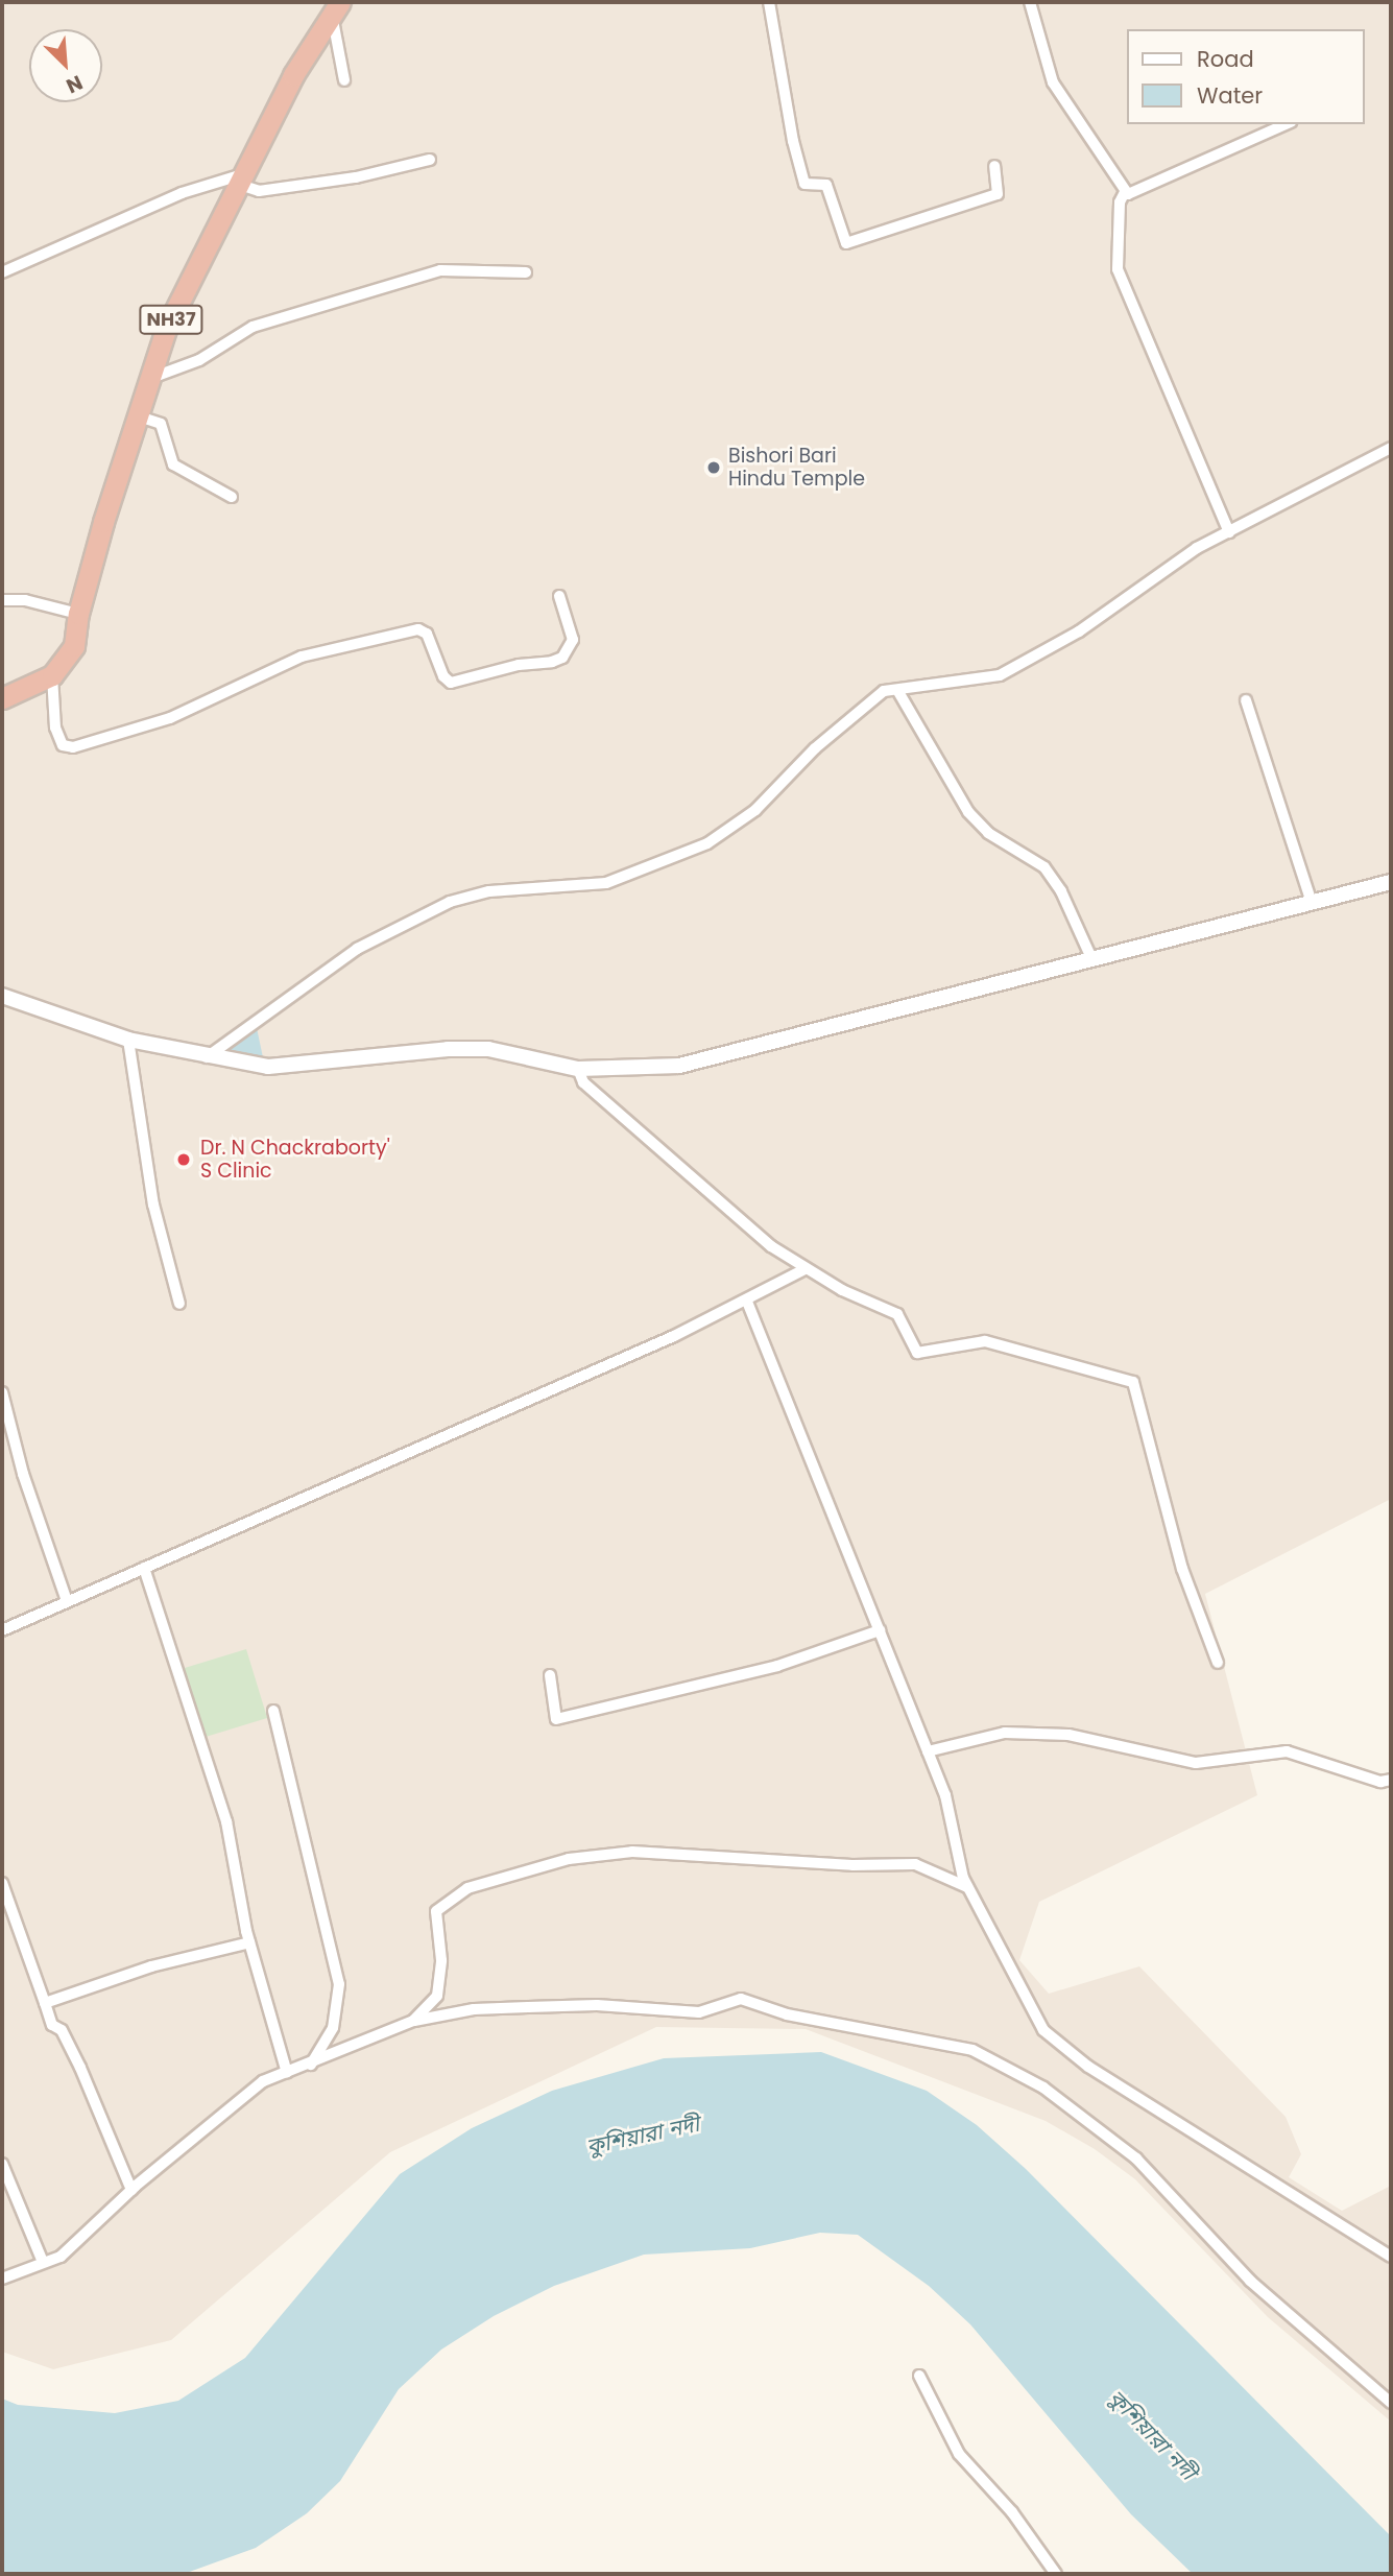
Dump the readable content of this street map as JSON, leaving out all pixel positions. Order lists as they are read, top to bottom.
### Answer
{
  "streets": {
    "highway": ["NH37"]
  },
  "water": ["কুশিয়ারা নদী"],
  "places": ["Bishori Bari Hindu Temple", "Dr. N Chackraborty' S Clinic"],
  "legend": ["Road", "Water"],
  "north": "bottom right"
}
